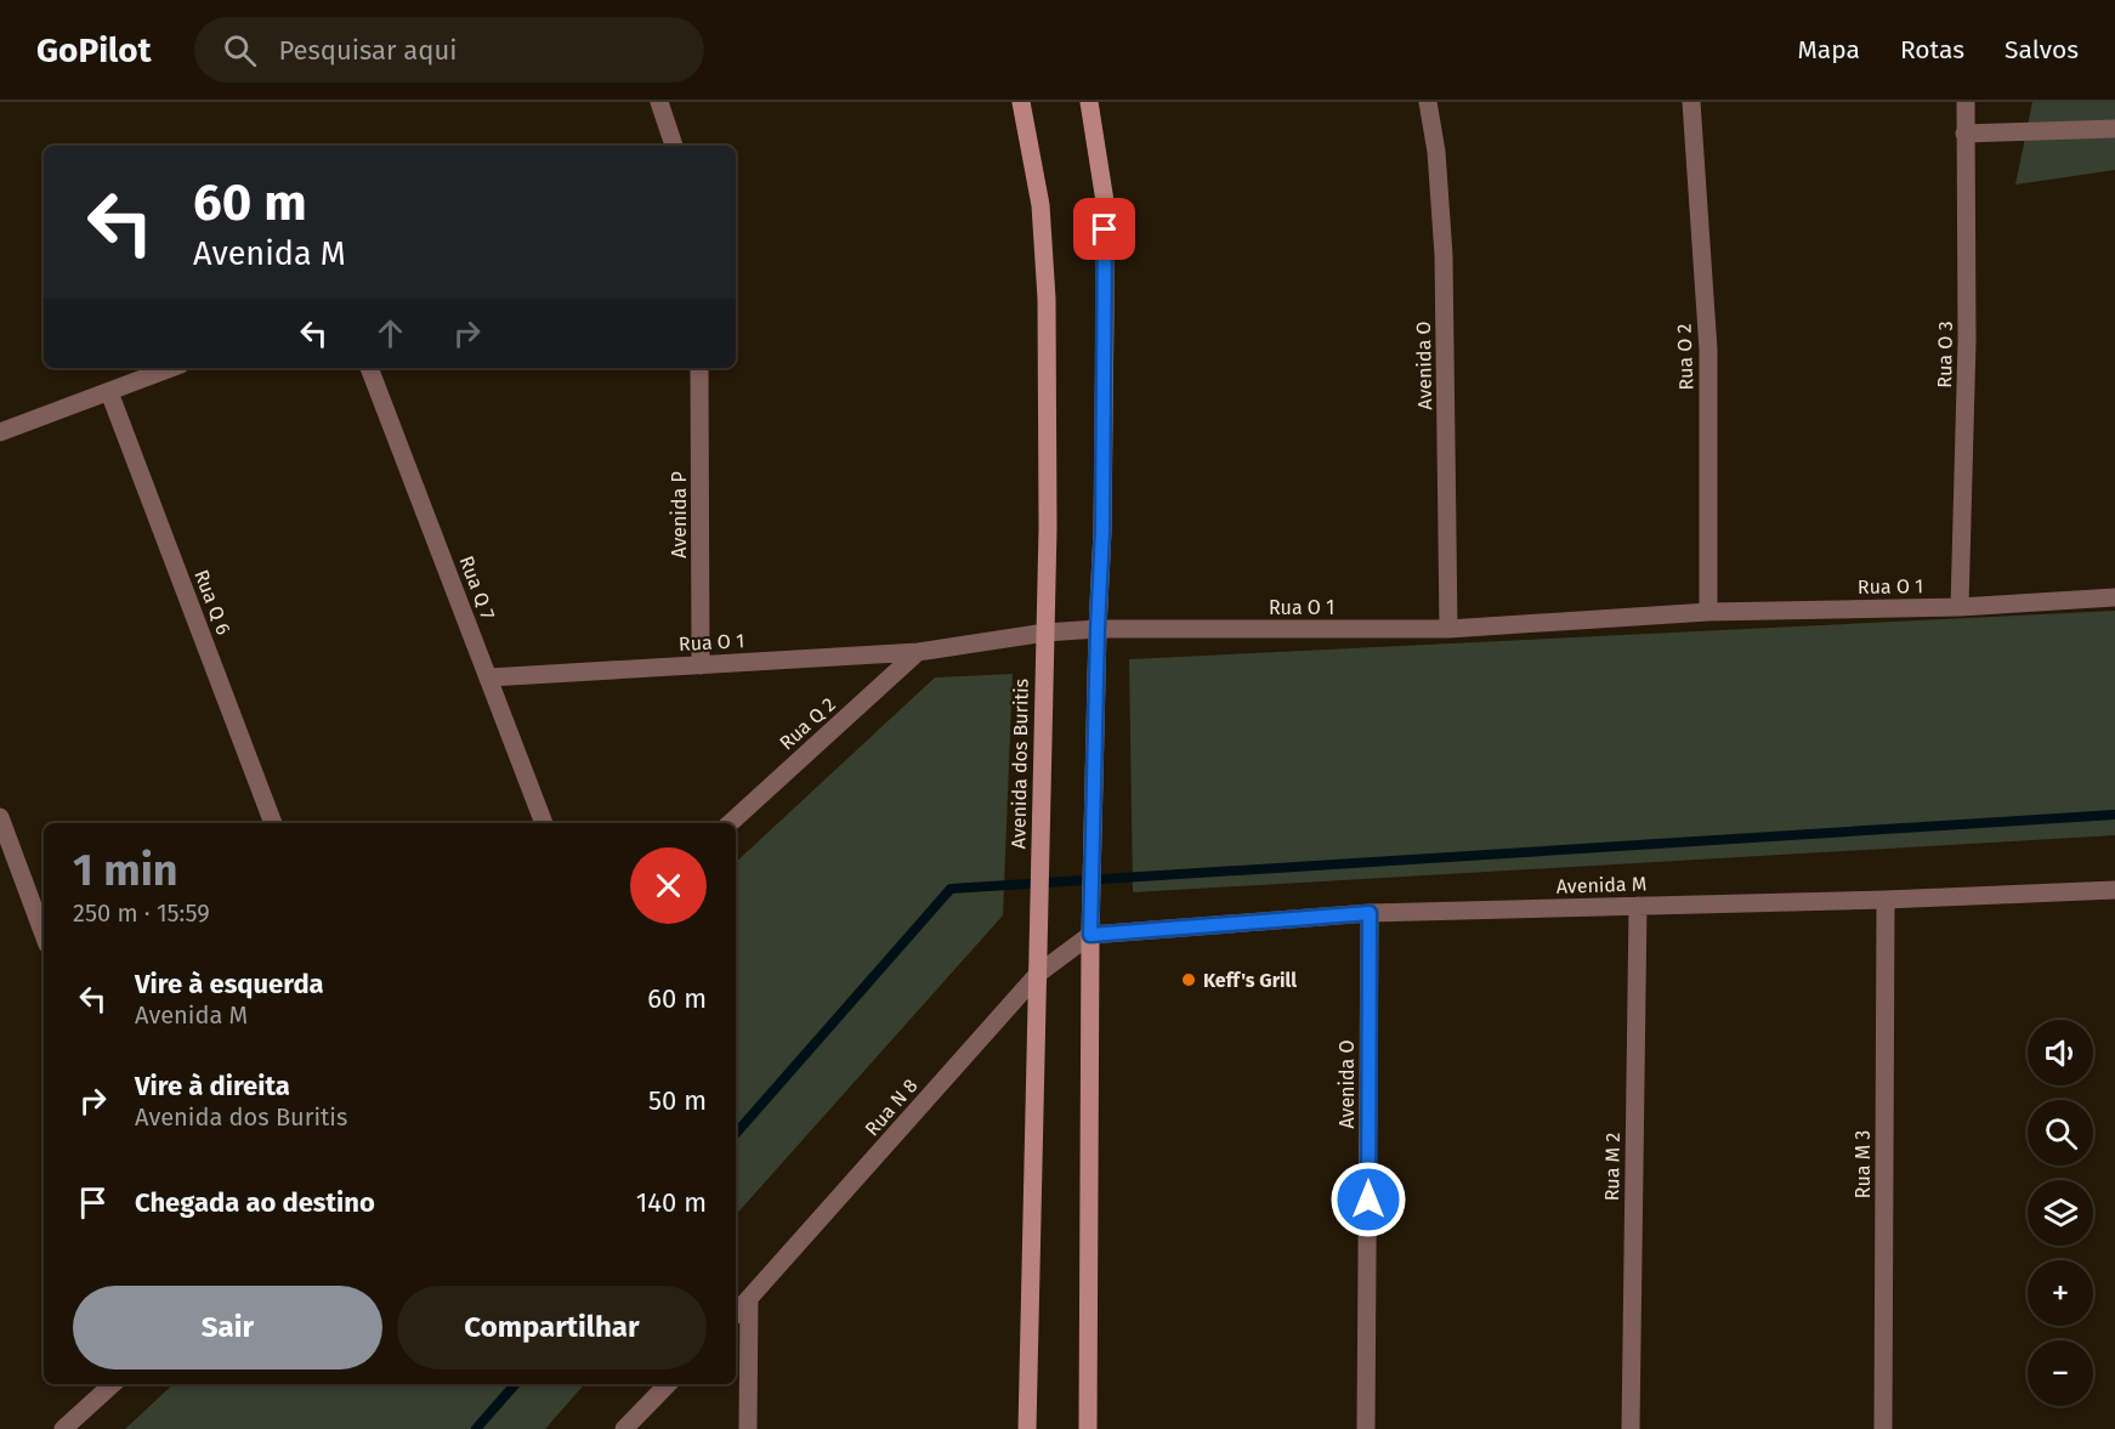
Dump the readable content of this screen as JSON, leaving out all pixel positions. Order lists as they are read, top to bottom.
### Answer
{
  "streets": {
    "main road": ["Avenida dos Buritis"],
    "street": [
      "Rua O 3",
      "Rua O 2",
      "Avenida O",
      "Avenida P",
      "Rua O 1",
      "Rua Q 7",
      "Rua Q 6",
      "Rua Q 2",
      "Avenida M",
      "Rua N 8",
      "Rua M 3",
      "Rua M 2"
    ]
  },
  "crossings": [
    ["Rua O 3", "Rua O 1"],
    ["Rua O 2", "Rua O 1"],
    ["Avenida O", "Rua O 1"],
    ["Avenida O", "Avenida M"],
    ["Avenida P", "Rua O 1"],
    ["Rua O 1", "Rua Q 7"],
    ["Rua O 1", "Rua Q 2"],
    ["Rua O 1", "Avenida dos Buritis"],
    ["Avenida dos Buritis", "Rua N 8"],
    ["Avenida M", "Rua N 8"],
    ["Avenida M", "Rua M 3"],
    ["Avenida M", "Rua M 2"]
  ],
  "places": ["Keff's Grill"],
  "page": {
    "header": "GoPilot",
    "search": "Pesquisar aqui",
    "nav": ["Mapa", "Rotas", "Salvos"],
    "turn": ["60 m", "Avenida M"],
    "heading": ["1 min", "250 m · 15:59"],
    "list": [
      {
        "name": "Vire à esquerda",
        "note": "Avenida M",
        "value": "60 m"
      },
      {
        "name": "Vire à direita",
        "note": "Avenida dos Buritis",
        "value": "50 m"
      },
      {
        "name": "Chegada ao destino",
        "value": "140 m"
      }
    ],
    "map_buttons": ["+", "−"],
    "buttons": ["Sair", "Compartilhar"]
  }
}
